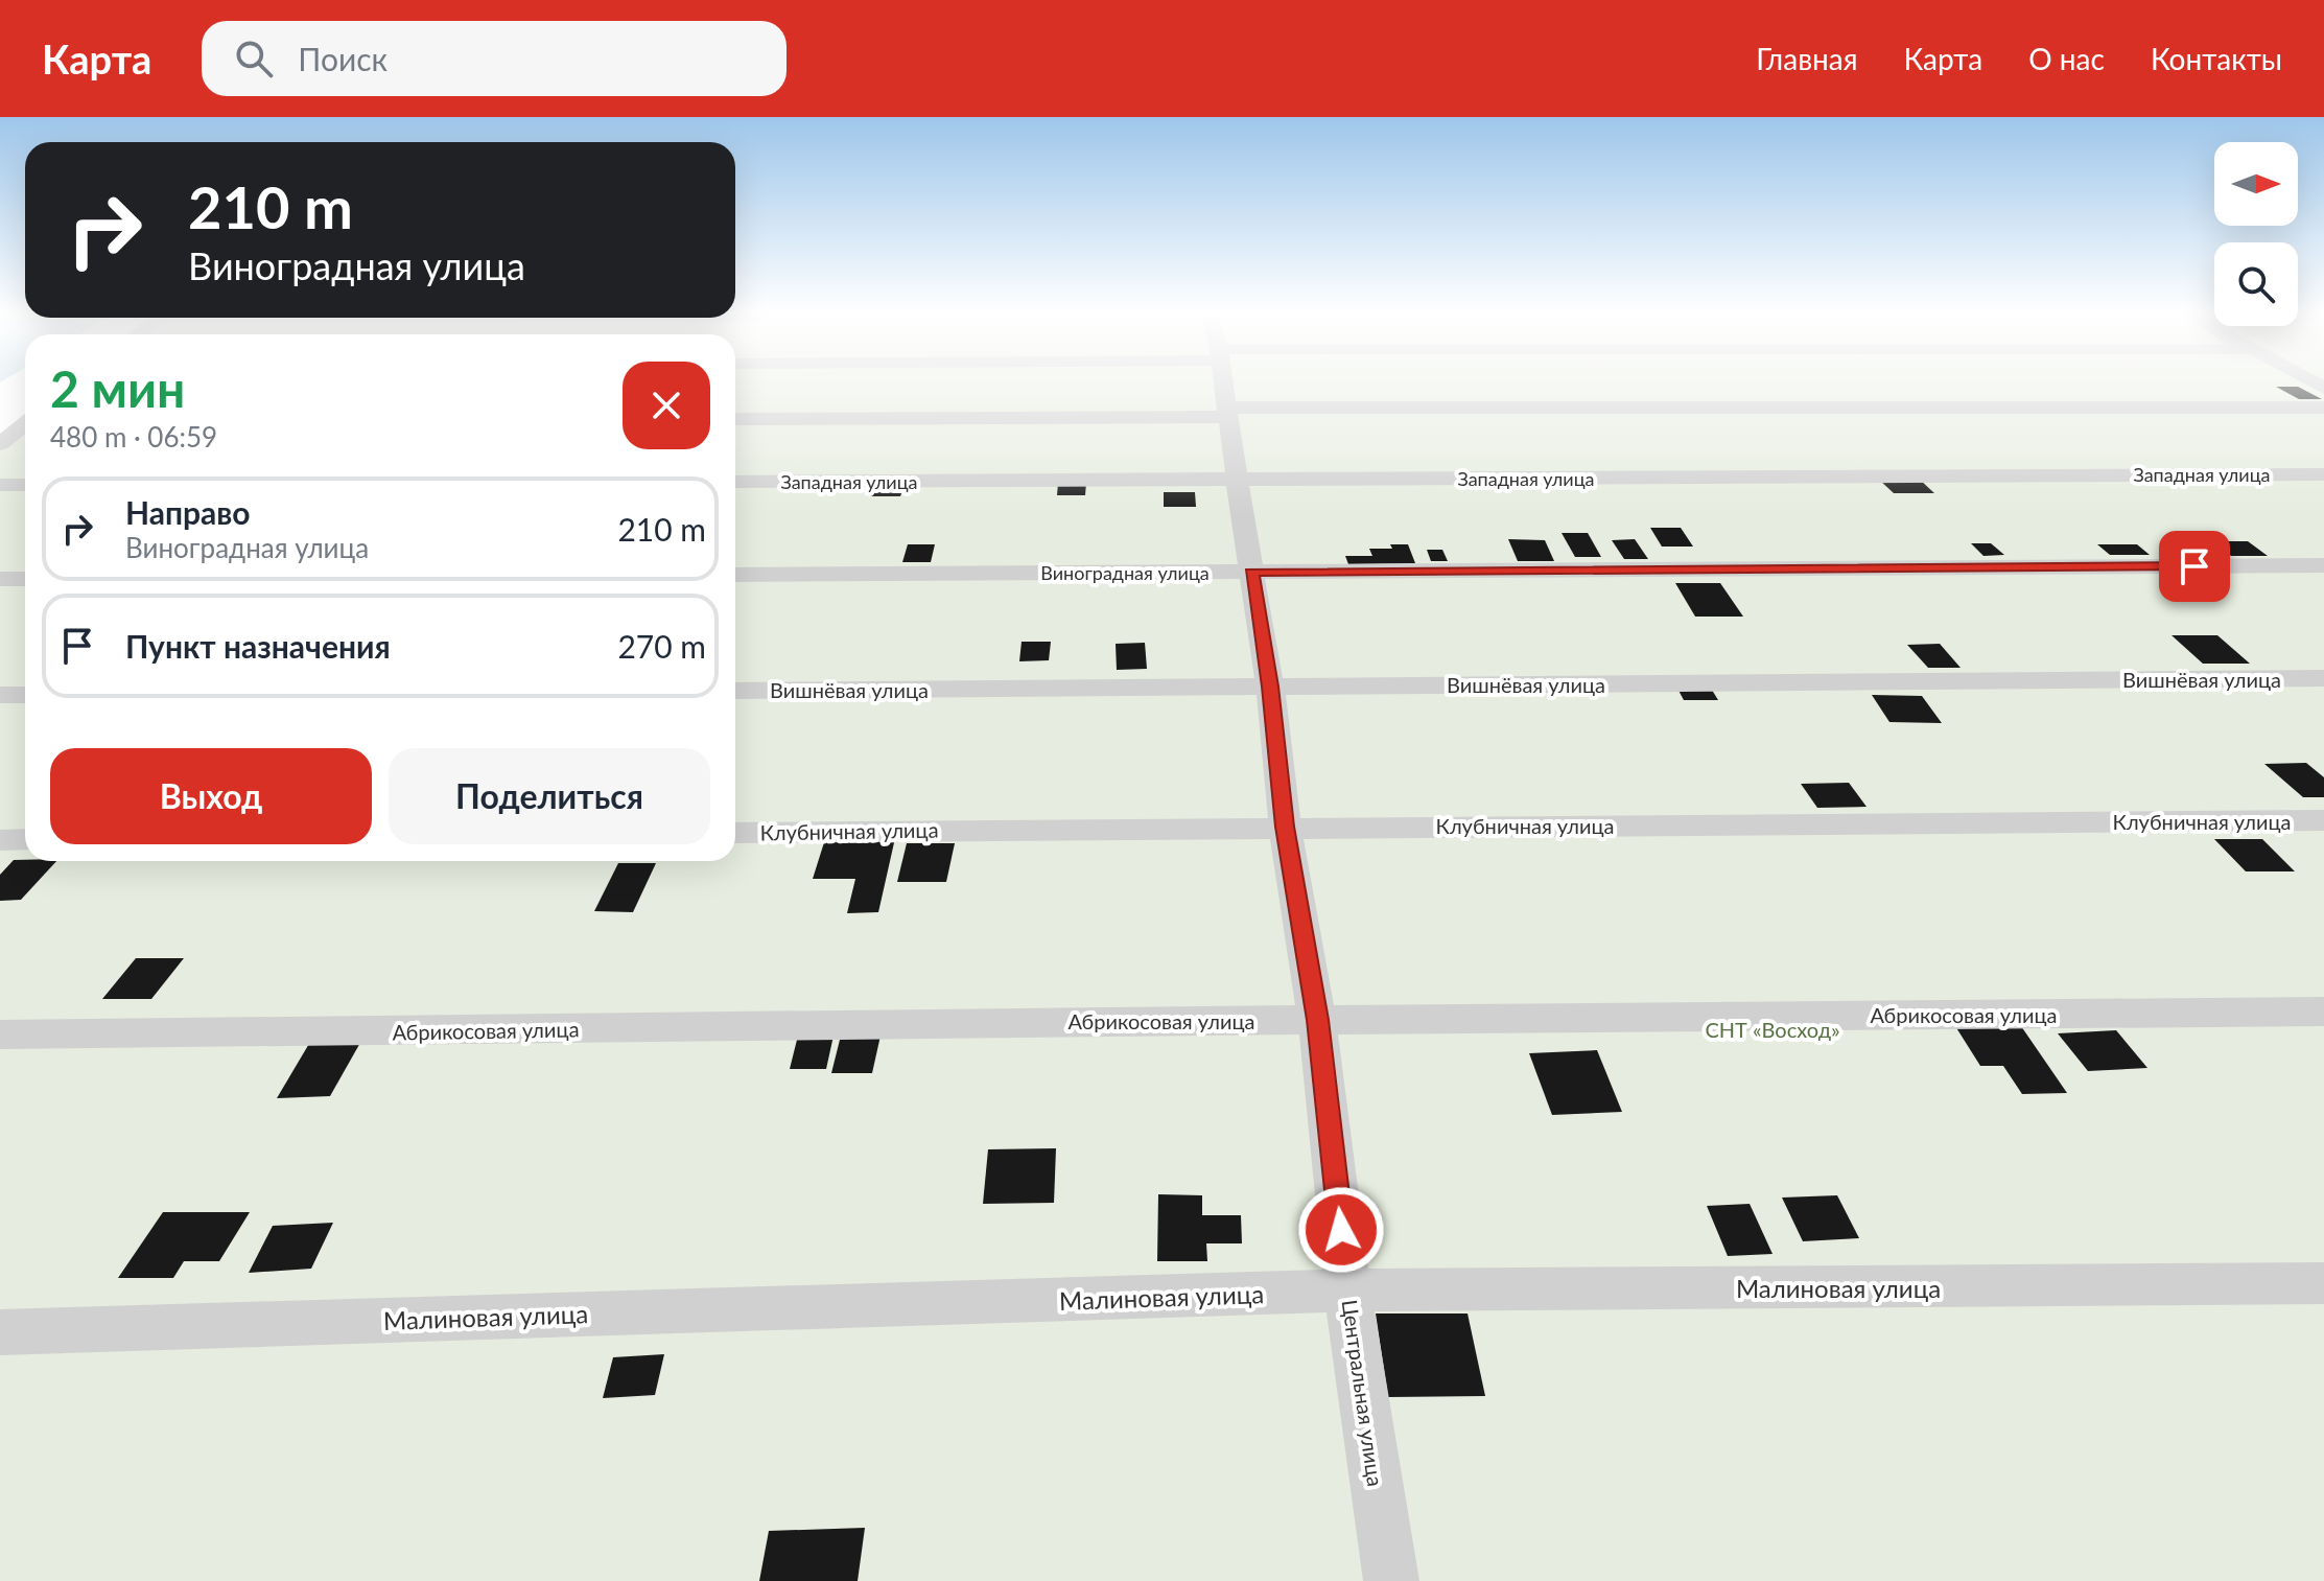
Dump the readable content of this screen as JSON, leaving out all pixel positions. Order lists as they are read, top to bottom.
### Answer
{
  "streets": {
    "street": [
      "Западная улица",
      "Виноградная улица",
      "Вишнёвая улица",
      "Клубничная улица",
      "Абрикосовая улица",
      "Малиновая улица",
      "Центральная улица"
    ]
  },
  "crossings": [
    ["Западная улица", "Центральная улица"],
    ["Виноградная улица", "Центральная улица"],
    ["Вишнёвая улица", "Центральная улица"],
    ["Клубничная улица", "Центральная улица"],
    ["Абрикосовая улица", "Центральная улица"],
    ["Малиновая улица", "Центральная улица"]
  ],
  "parks": ["СНТ «Восход»"],
  "north": "right",
  "page": {
    "header": "Карта",
    "search": "Поиск",
    "nav": [
      "Главная",
      "Карта",
      "О нас",
      "Контакты"
    ],
    "turn": ["210 m", "Виноградная улица"],
    "heading": ["2 мин", "480 m · 06:59"],
    "list": [
      {
        "name": "Направо",
        "note": "Виноградная улица",
        "value": "210 m"
      },
      {
        "name": "Пункт назначения",
        "value": "270 m"
      }
    ],
    "buttons": ["Выход", "Поделиться"]
  }
}
